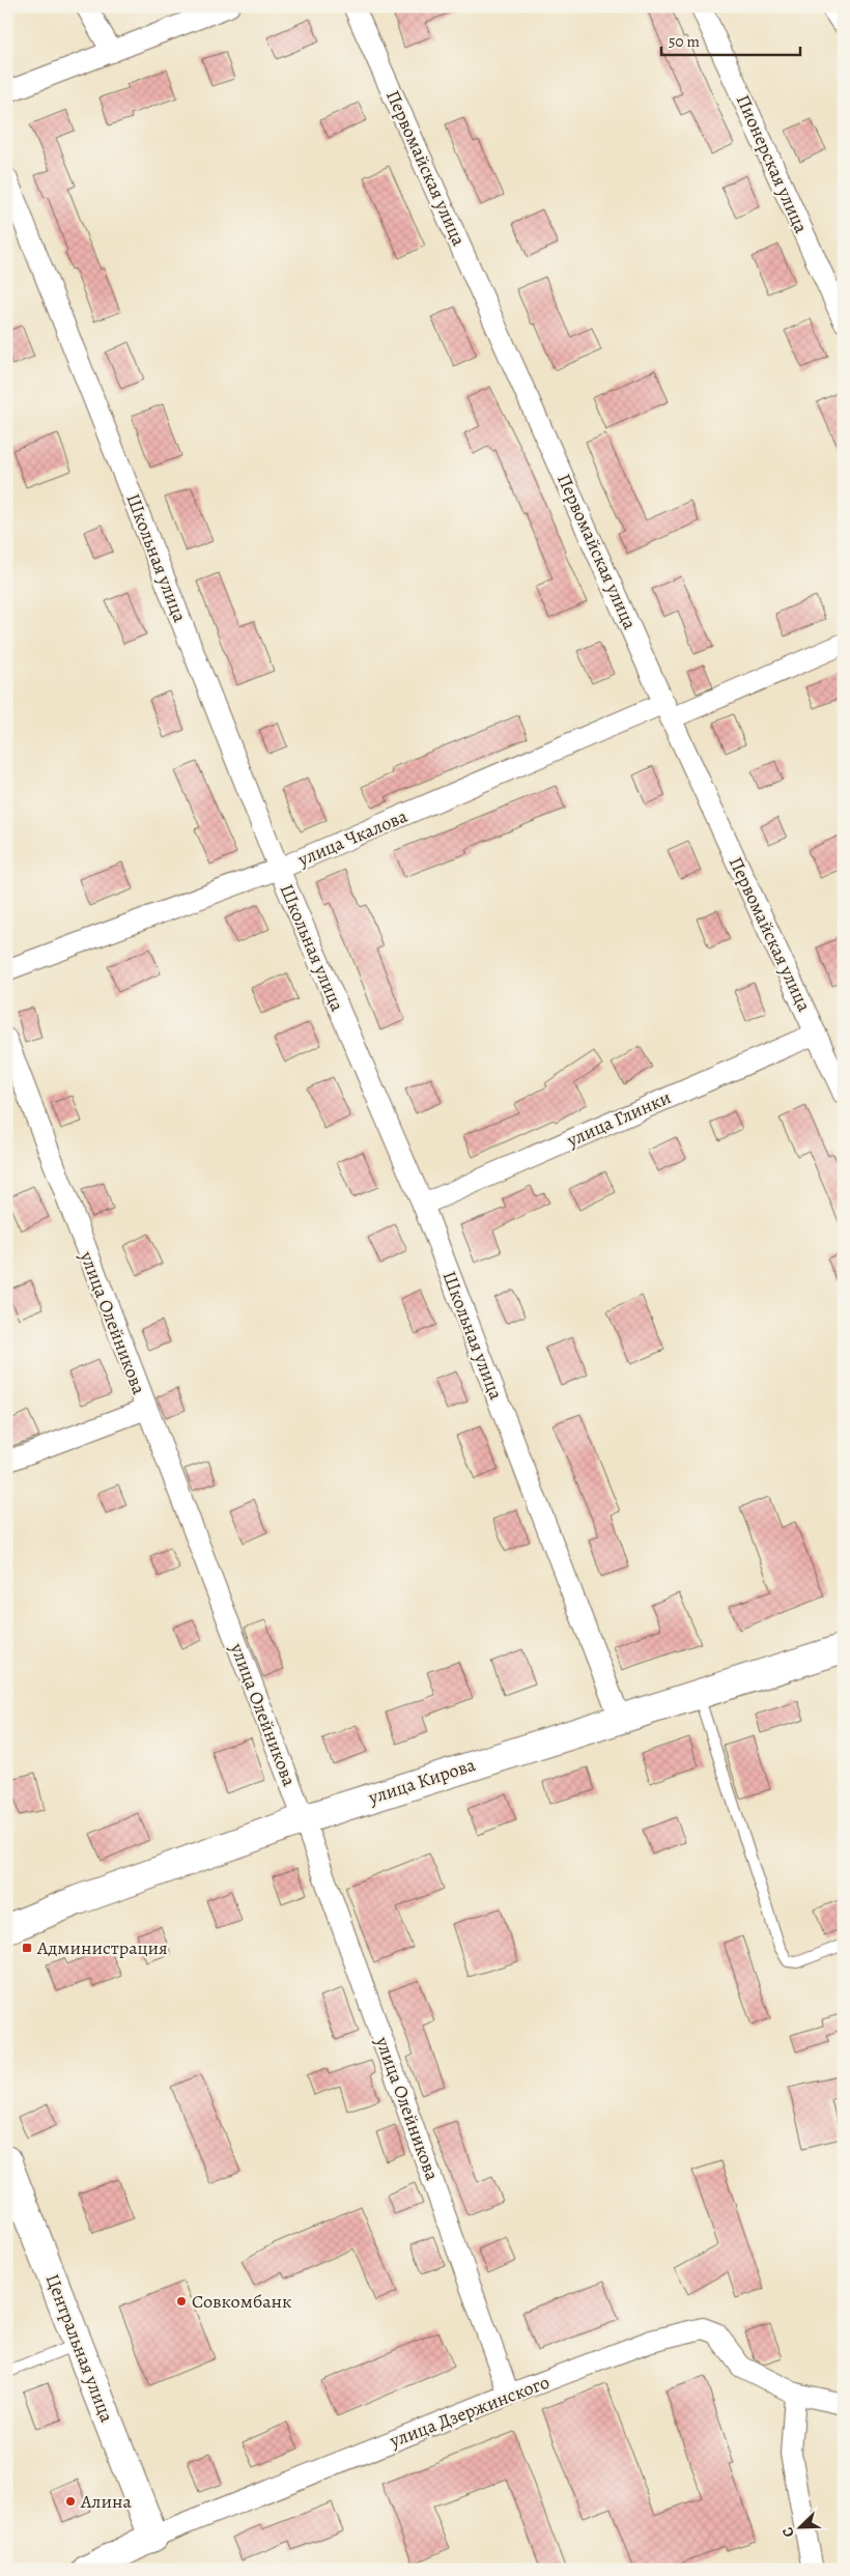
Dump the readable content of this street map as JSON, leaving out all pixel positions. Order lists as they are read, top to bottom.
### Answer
{
  "streets": {
    "street": [
      "Пионерская улица",
      "Первомайская улица",
      "Школьная улица",
      "улица Чкалова",
      "улица Глинки",
      "улица Олейникова",
      "улица Кирова",
      "Центральная улица",
      "улица Дзержинского"
    ]
  },
  "crossings": [
    ["Первомайская улица", "улица Чкалова"],
    ["Первомайская улица", "улица Глинки"],
    ["Школьная улица", "улица Чкалова"],
    ["Школьная улица", "улица Глинки"],
    ["Школьная улица", "улица Кирова"],
    ["улица Олейникова", "улица Кирова"],
    ["улица Олейникова", "улица Дзержинского"],
    ["Центральная улица", "улица Дзержинского"]
  ],
  "places": {
    "transit": ["Администрация"],
    "other": ["Совкомбанк", "Алина"]
  },
  "scale_bar": "50 m",
  "north": "bottom left"
}
